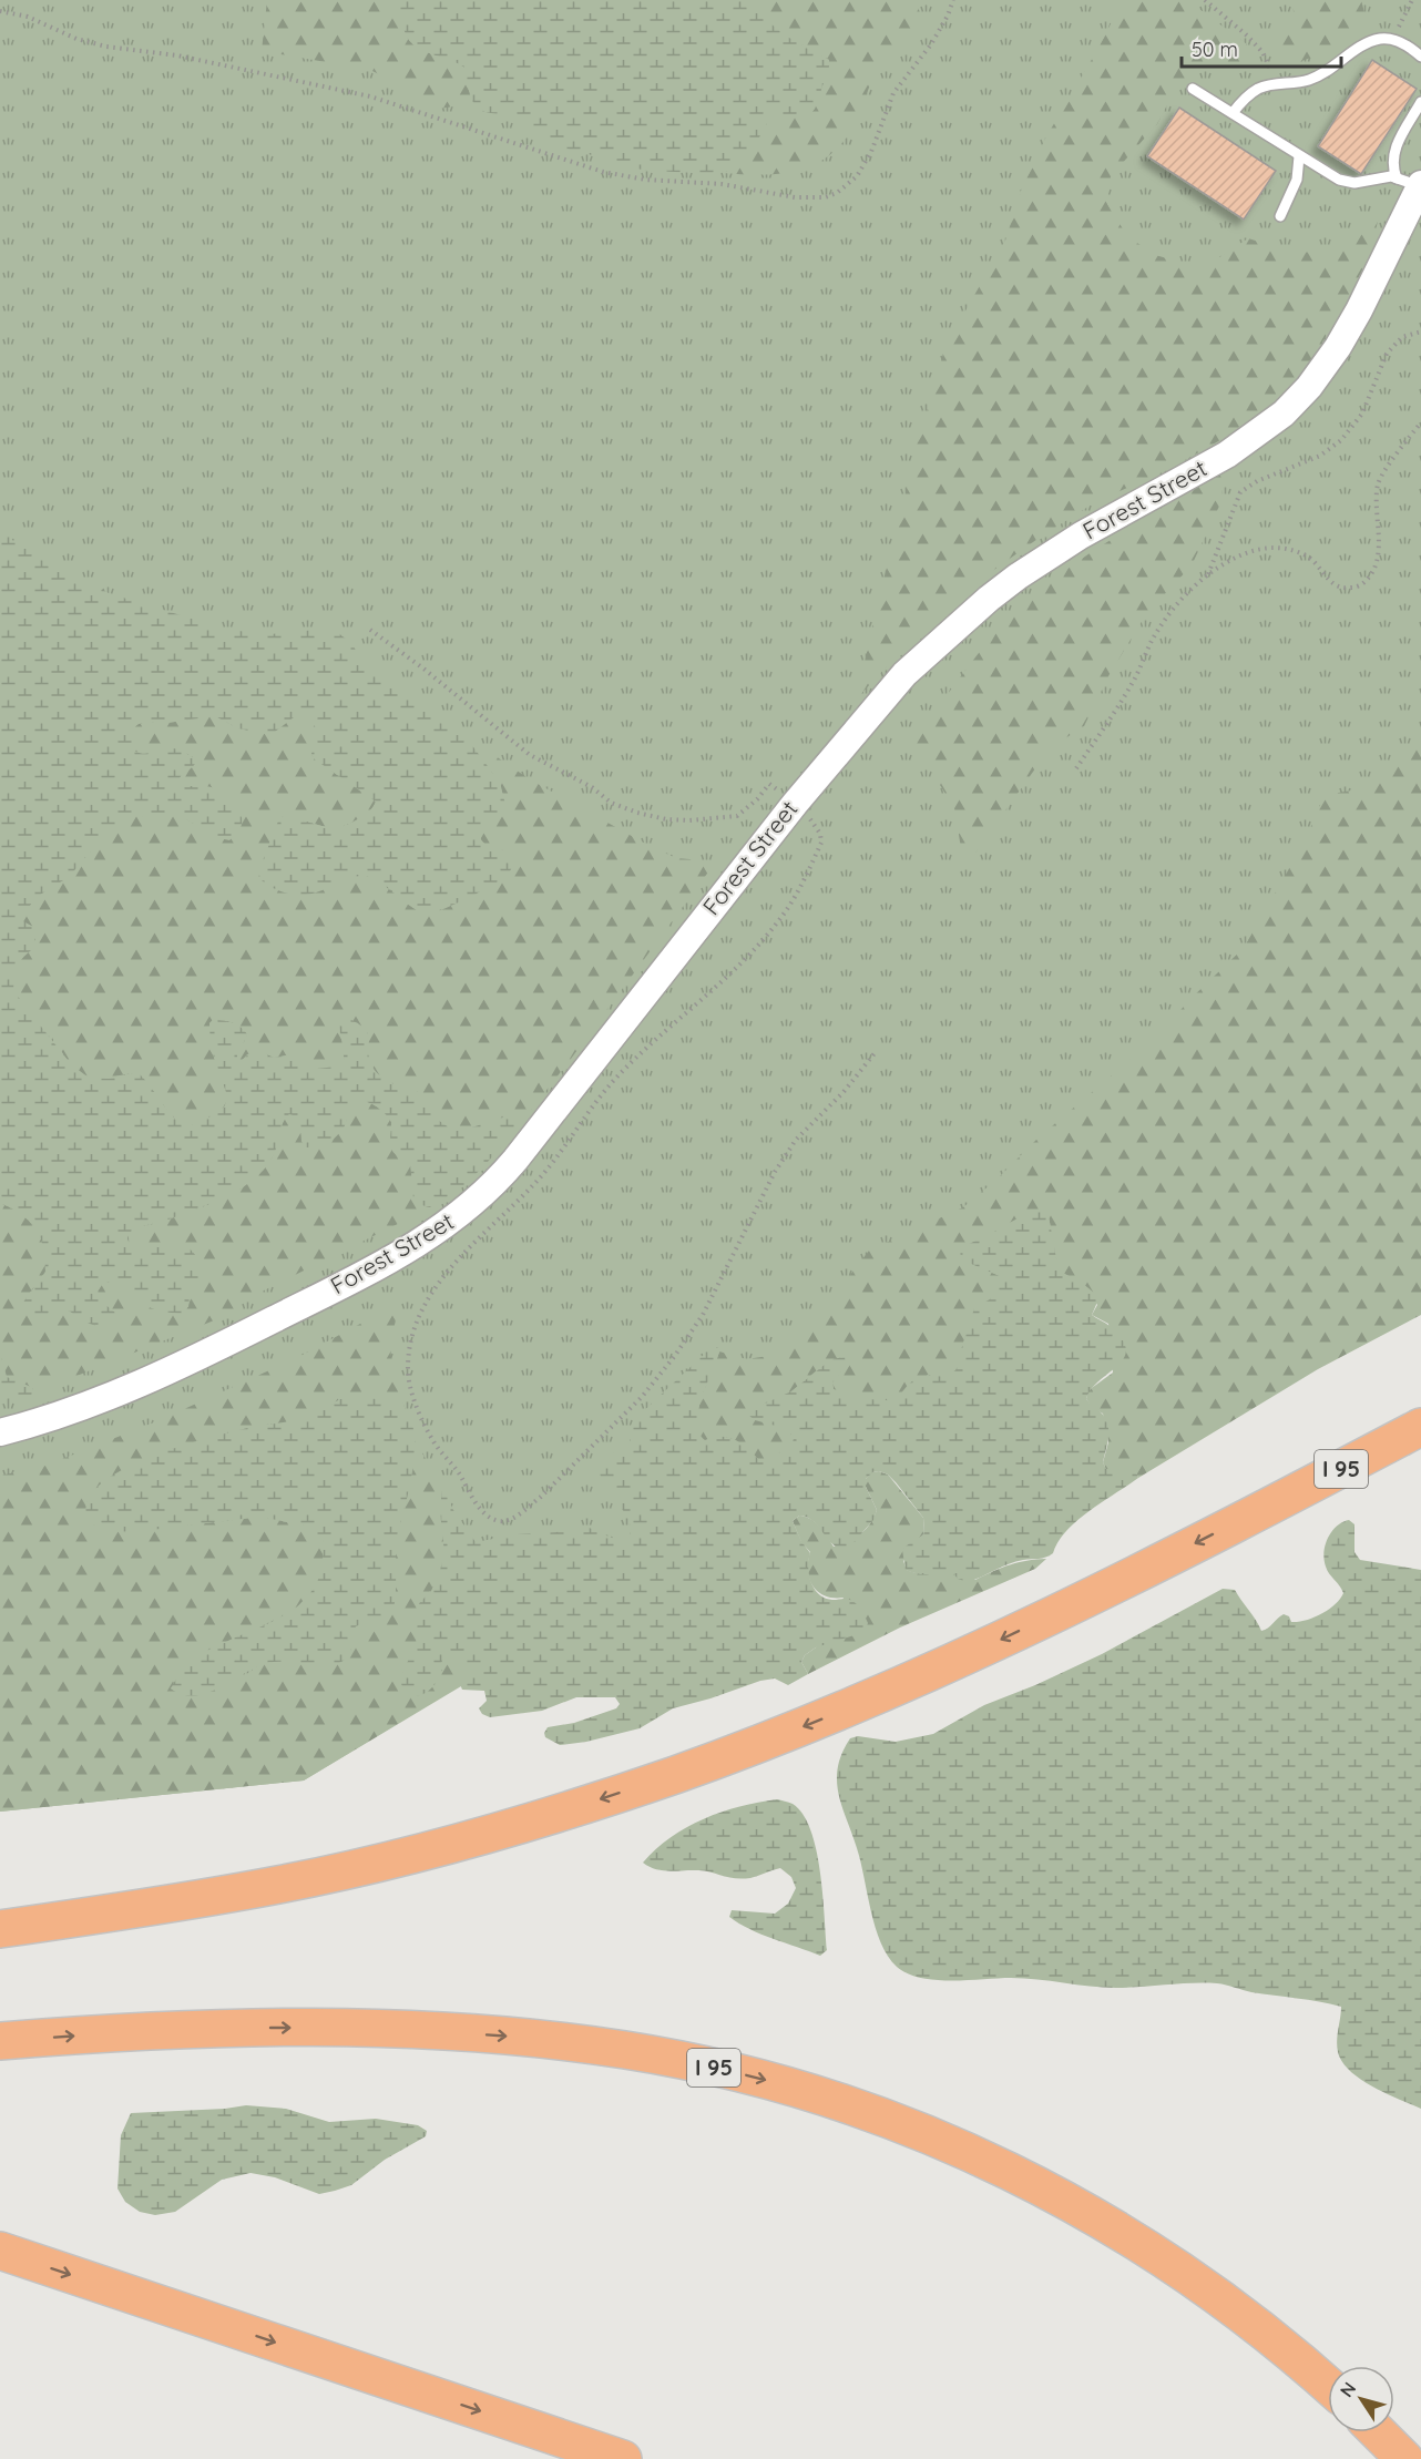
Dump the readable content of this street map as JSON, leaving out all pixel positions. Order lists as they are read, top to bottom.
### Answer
{
  "streets": {
    "highway": ["I 95"],
    "street": ["Forest Street"]
  },
  "scale_bar": "50 m",
  "north": "top left"
}
